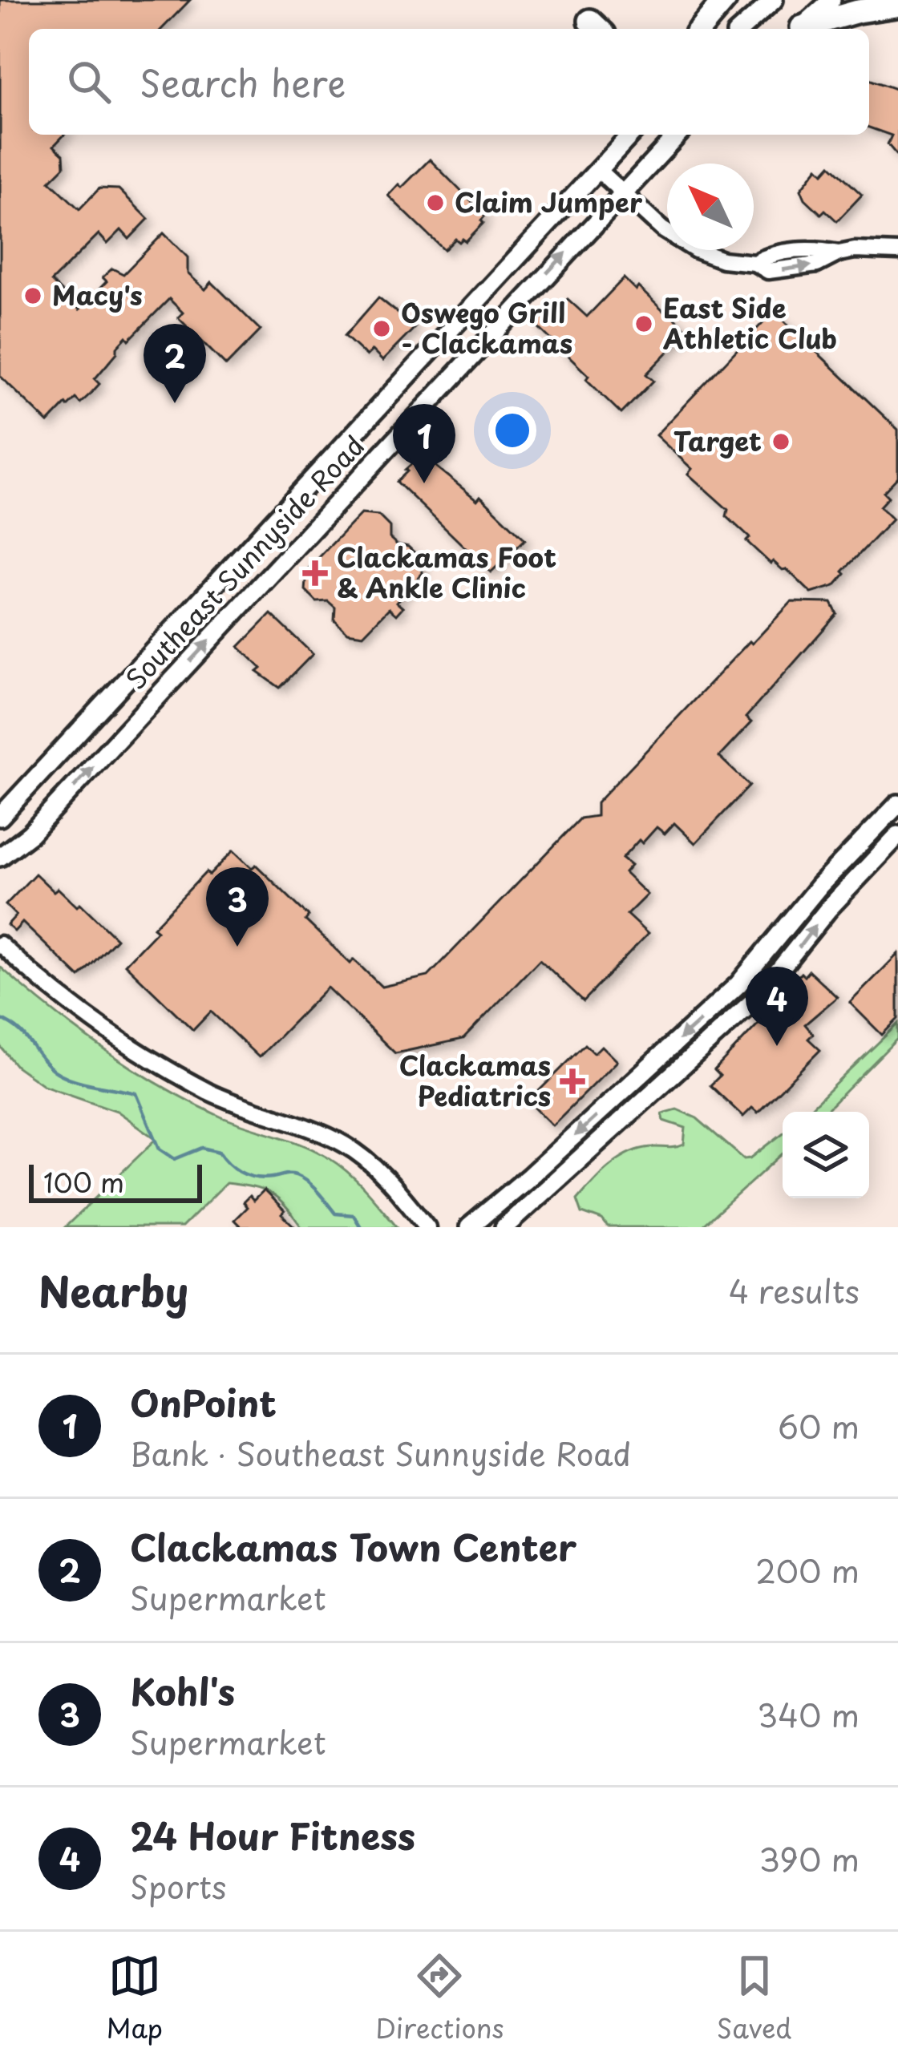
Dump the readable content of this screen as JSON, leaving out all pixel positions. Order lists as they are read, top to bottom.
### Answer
{
  "streets": {
    "main road": ["Southeast Sunnyside Road"]
  },
  "places": {
    "other": [
      "Claim Jumper",
      "Macy's",
      "East Side Athletic Club",
      "Oswego Grill - Clackamas",
      "Target"
    ],
    "health": ["Clackamas Foot & Ankle Clinic", "Clackamas Pediatrics"]
  },
  "scale_bar": "100 m",
  "north": "top left",
  "page": {
    "search": "Search here",
    "pins": [
      "2",
      "1",
      "3",
      "4"
    ],
    "scale": "100 m",
    "heading": ["Nearby", "4 results"],
    "list": [
      {
        "mark": "1",
        "name": "OnPoint",
        "note": "Bank · Southeast Sunnyside Road",
        "value": "60 m"
      },
      {
        "mark": "2",
        "name": "Clackamas Town Center",
        "note": "Supermarket",
        "value": "200 m"
      },
      {
        "mark": "3",
        "name": "Kohl's",
        "note": "Supermarket",
        "value": "340 m"
      },
      {
        "mark": "4",
        "name": "24 Hour Fitness",
        "note": "Sports",
        "value": "390 m"
      }
    ],
    "nav": ["Map", "Directions", "Saved"]
  }
}
